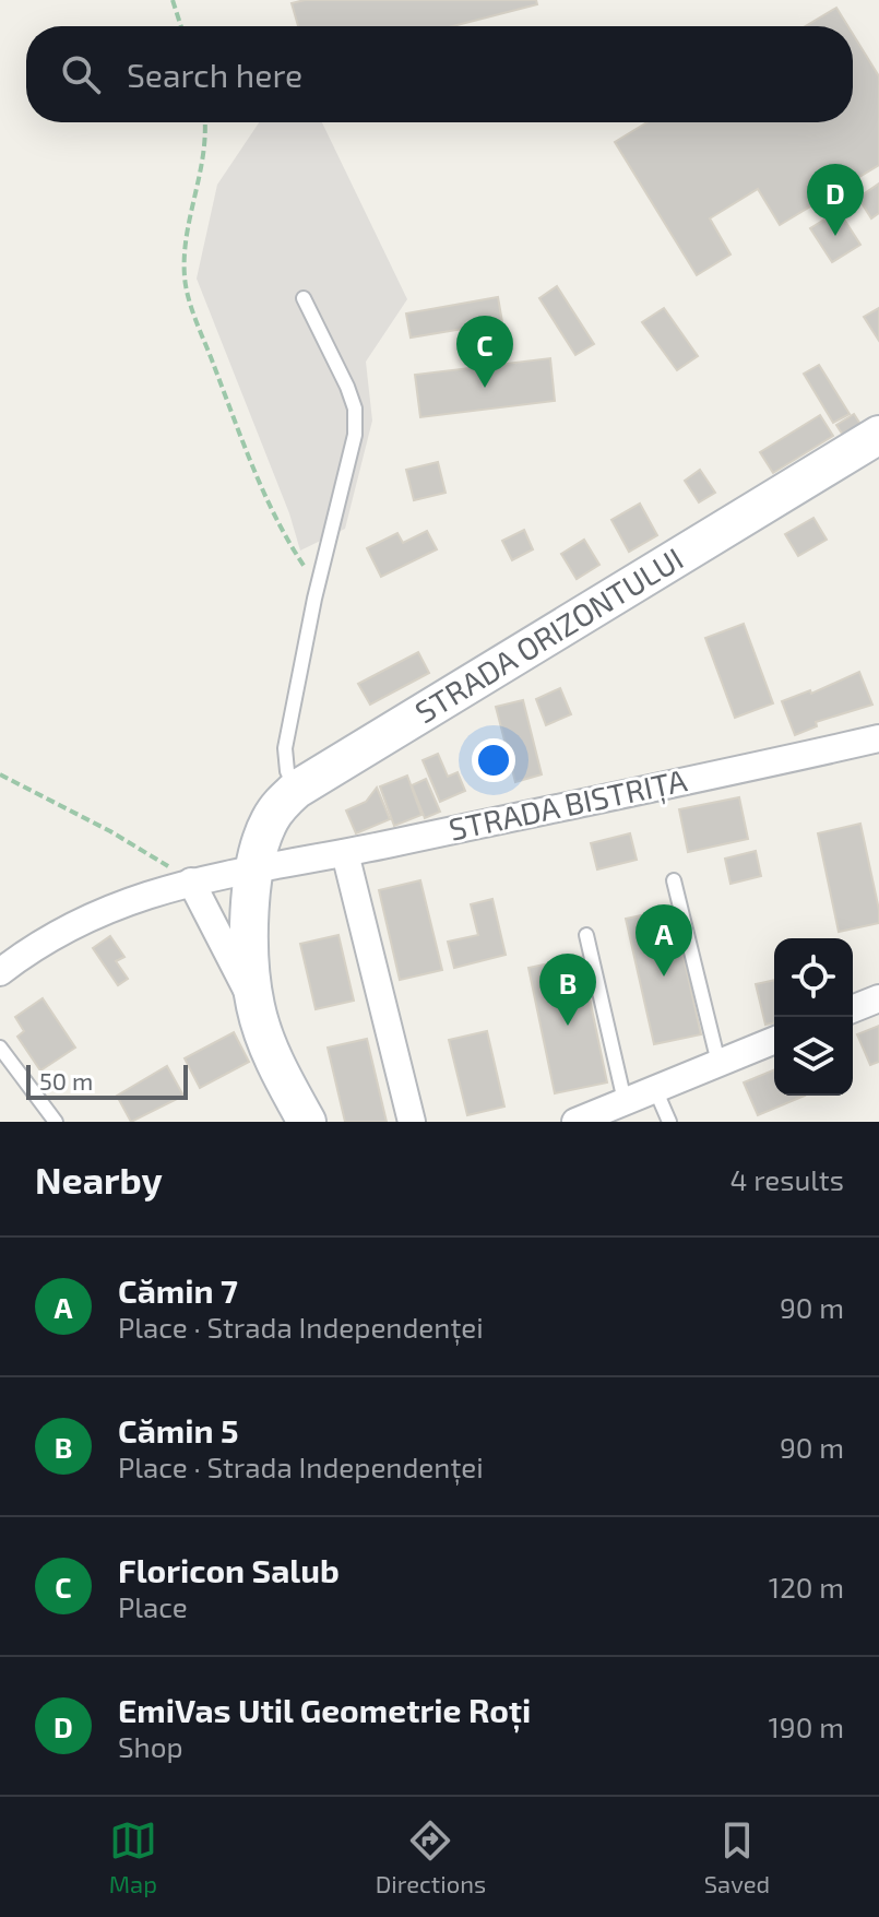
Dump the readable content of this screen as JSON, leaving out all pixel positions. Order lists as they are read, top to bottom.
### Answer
{
  "streets": {
    "main road": ["STRADA ORIZONTULUI"],
    "street": ["STRADA BISTRIȚA"]
  },
  "crossings": [
    ["STRADA ORIZONTULUI", "STRADA BISTRIȚA"]
  ],
  "scale_bar": "50 m",
  "page": {
    "search": "Search here",
    "pins": [
      "D",
      "C",
      "A",
      "B"
    ],
    "scale": "50 m",
    "heading": ["Nearby", "4 results"],
    "list": [
      {
        "mark": "A",
        "name": "Cămin 7",
        "note": "Place · Strada Independenței",
        "value": "90 m"
      },
      {
        "mark": "B",
        "name": "Cămin 5",
        "note": "Place · Strada Independenței",
        "value": "90 m"
      },
      {
        "mark": "C",
        "name": "Floricon Salub",
        "note": "Place",
        "value": "120 m"
      },
      {
        "mark": "D",
        "name": "EmiVas Util Geometrie Roți",
        "note": "Shop",
        "value": "190 m"
      }
    ],
    "nav": ["Map", "Directions", "Saved"]
  }
}
